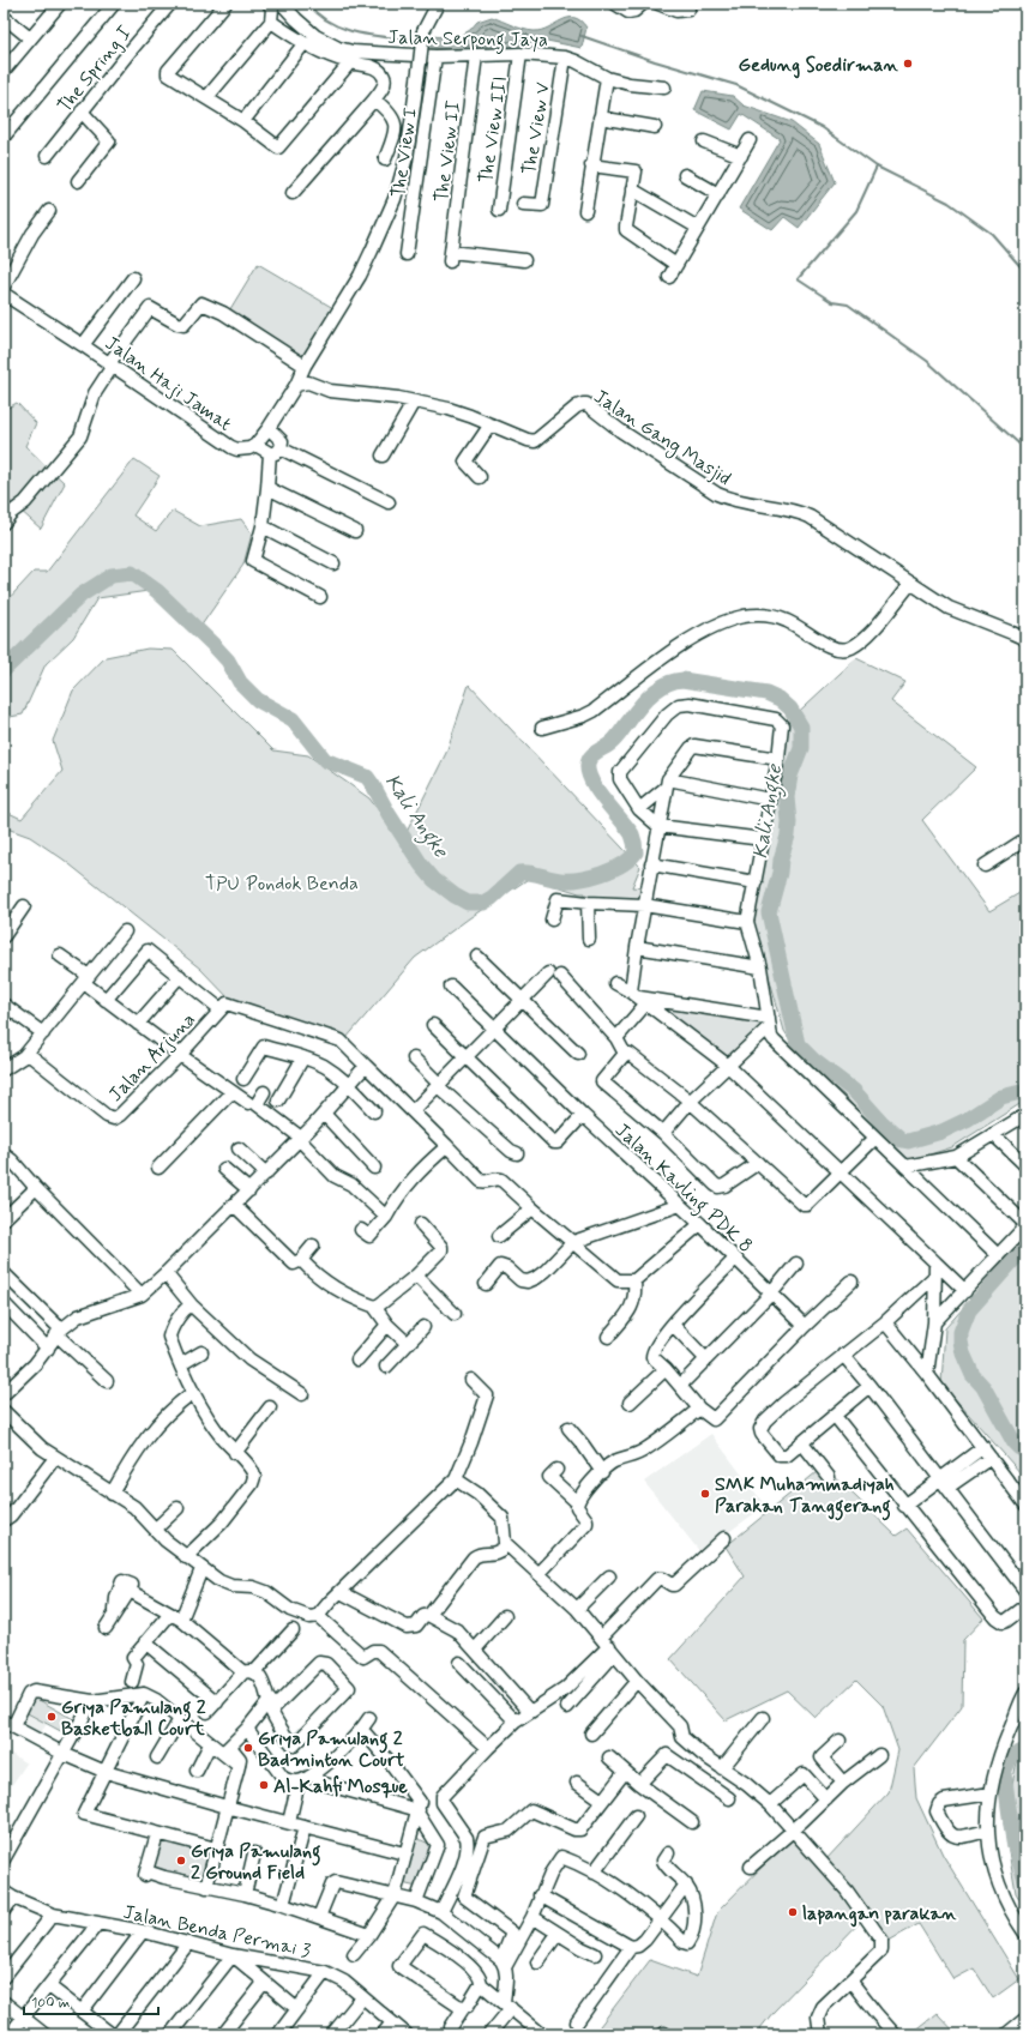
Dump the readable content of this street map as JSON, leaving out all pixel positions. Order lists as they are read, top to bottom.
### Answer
{
  "streets": {
    "street": [
      "Jalan Serpong Jaya",
      "The Spring I",
      "The View V",
      "The View III",
      "The View II",
      "The View I",
      "Jalan Haji Jamat",
      "Jalan Gang Masjid",
      "Jalan Arjuna",
      "Jalan Kavling PDK 8",
      "Jalan Benda Permai 3"
    ]
  },
  "crossings": [
    ["Jalan Serpong Jaya", "The View V"],
    ["Jalan Serpong Jaya", "The View III"],
    ["Jalan Serpong Jaya", "The View II"],
    ["Jalan Serpong Jaya", "The View I"]
  ],
  "water": ["Kali Angke"],
  "parks": ["TPU Pondok Benda"],
  "places": [
    "Gedung Soedirman",
    "SMK Muhammadiyah Parakan Tanggerang",
    "Griya Pamulang 2 Basketball Court",
    "Griya Pamulang 2 Badminton Court",
    "Al-Kahfi Mosque",
    "Griya Pamulang 2 Ground Field",
    "lapangan parakan"
  ],
  "scale_bar": "100 m"
}
